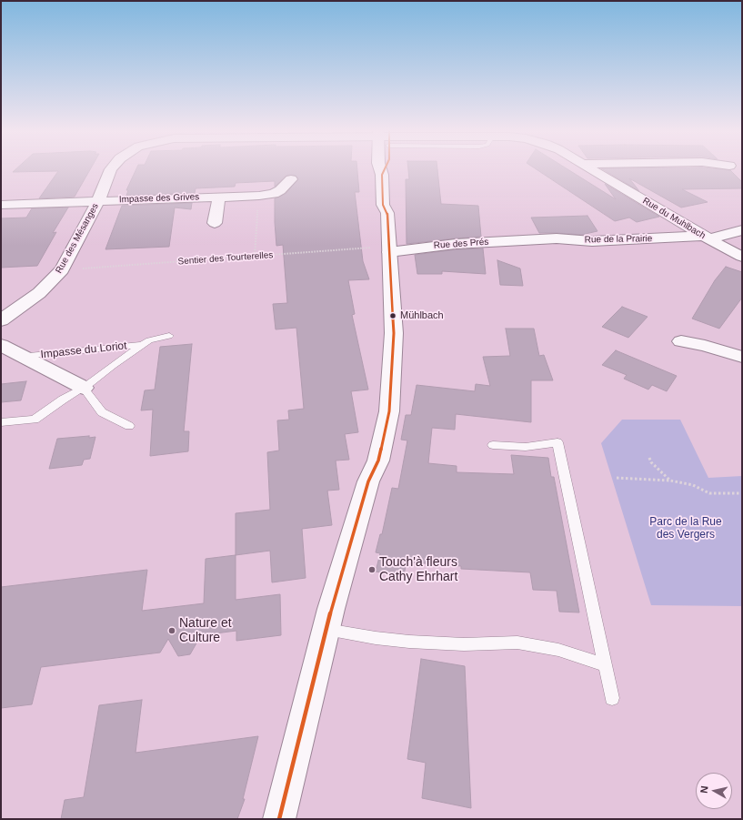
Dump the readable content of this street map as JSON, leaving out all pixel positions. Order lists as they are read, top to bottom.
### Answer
{
  "streets": {
    "street": [
      "Impasse des Grives",
      "Rue du Muhlbach",
      "Rue des Mésanges",
      "Rue de la Prairie",
      "Rue des Prés",
      "Impasse du Loriot"
    ],
    "path": ["Sentier des Tourterelles"]
  },
  "crossings": [
    ["Impasse des Grives", "Rue des Mésanges"],
    ["Rue du Muhlbach", "Rue de la Prairie"],
    ["Rue des Mésanges", "Sentier des Tourterelles"],
    ["Rue de la Prairie", "Rue des Prés"],
    ["Rue des Prés", "Sentier des Tourterelles"]
  ],
  "parks": ["Parc de la Rue des Vergers"],
  "places": ["Mühlbach", "Touch'à fleurs Cathy Ehrhart", "Nature et Culture"],
  "north": "left"
}
